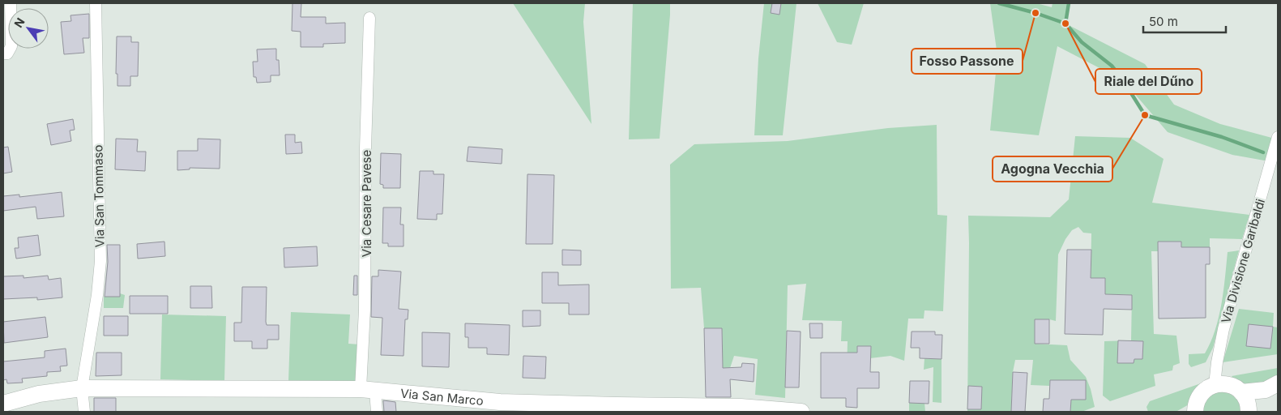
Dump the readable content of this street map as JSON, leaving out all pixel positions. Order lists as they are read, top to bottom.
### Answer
{
  "streets": {
    "street": [
      "Via San Tommaso",
      "Via Cesare Pavese",
      "Via Divisione Garibaldi",
      "Via San Marco"
    ]
  },
  "crossings": [
    ["Via San Tommaso", "Via San Marco"],
    ["Via Cesare Pavese", "Via San Marco"]
  ],
  "places": ["Fosso Passone", "Riale del Dűno", "Agogna Vecchia"],
  "scale_bar": "50 m",
  "north": "top left"
}
